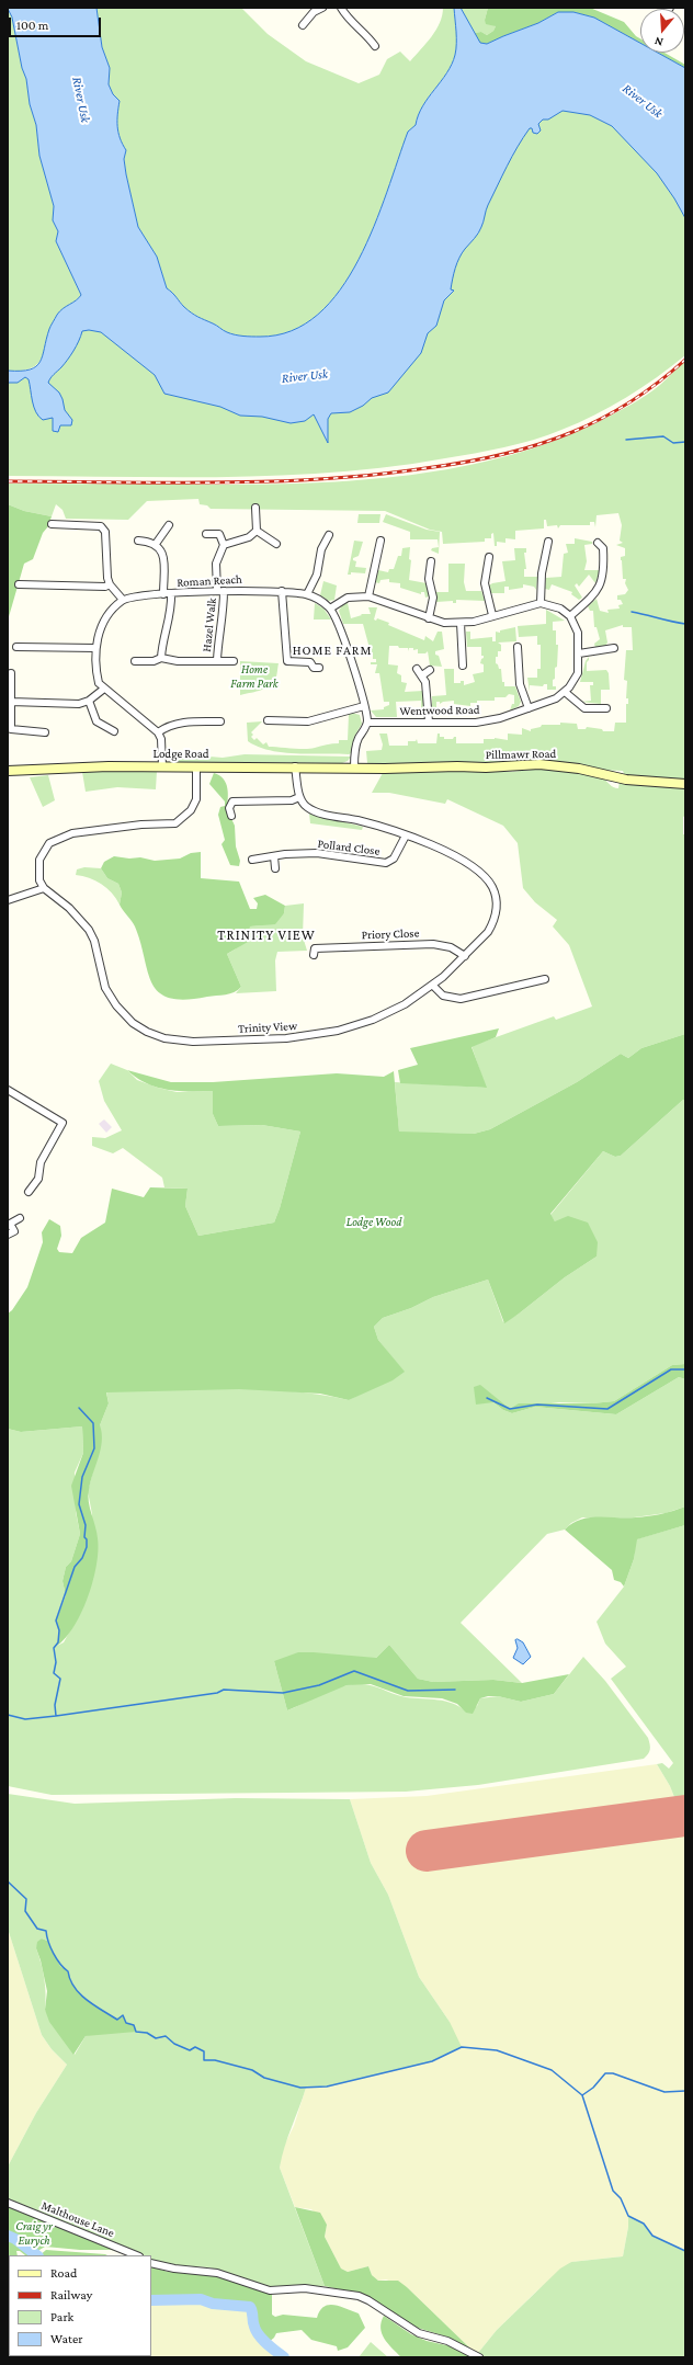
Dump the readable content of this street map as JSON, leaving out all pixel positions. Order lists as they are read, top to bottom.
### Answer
{
  "streets": {
    "street": [
      "Roman Reach",
      "Hazel Walk",
      "Wentwood Road",
      "Lodge Road",
      "Pillmawr Road",
      "Pollard Close",
      "Priory Close",
      "Trinity View",
      "Malthouse Lane"
    ]
  },
  "crossings": [
    ["Roman Reach", "Hazel Walk"],
    ["Lodge Road", "Pillmawr Road"],
    ["Pollard Close", "Trinity View"],
    ["Priory Close", "Trinity View"]
  ],
  "districts": ["HOME FARM", "TRINITY VIEW"],
  "water": ["River Usk"],
  "parks": ["Home Farm Park", "Lodge Wood", "Craig yr Eurych"],
  "legend": [
    "Road",
    "Railway",
    "Park",
    "Water"
  ],
  "scale_bar": "100 m",
  "north": "bottom"
}
